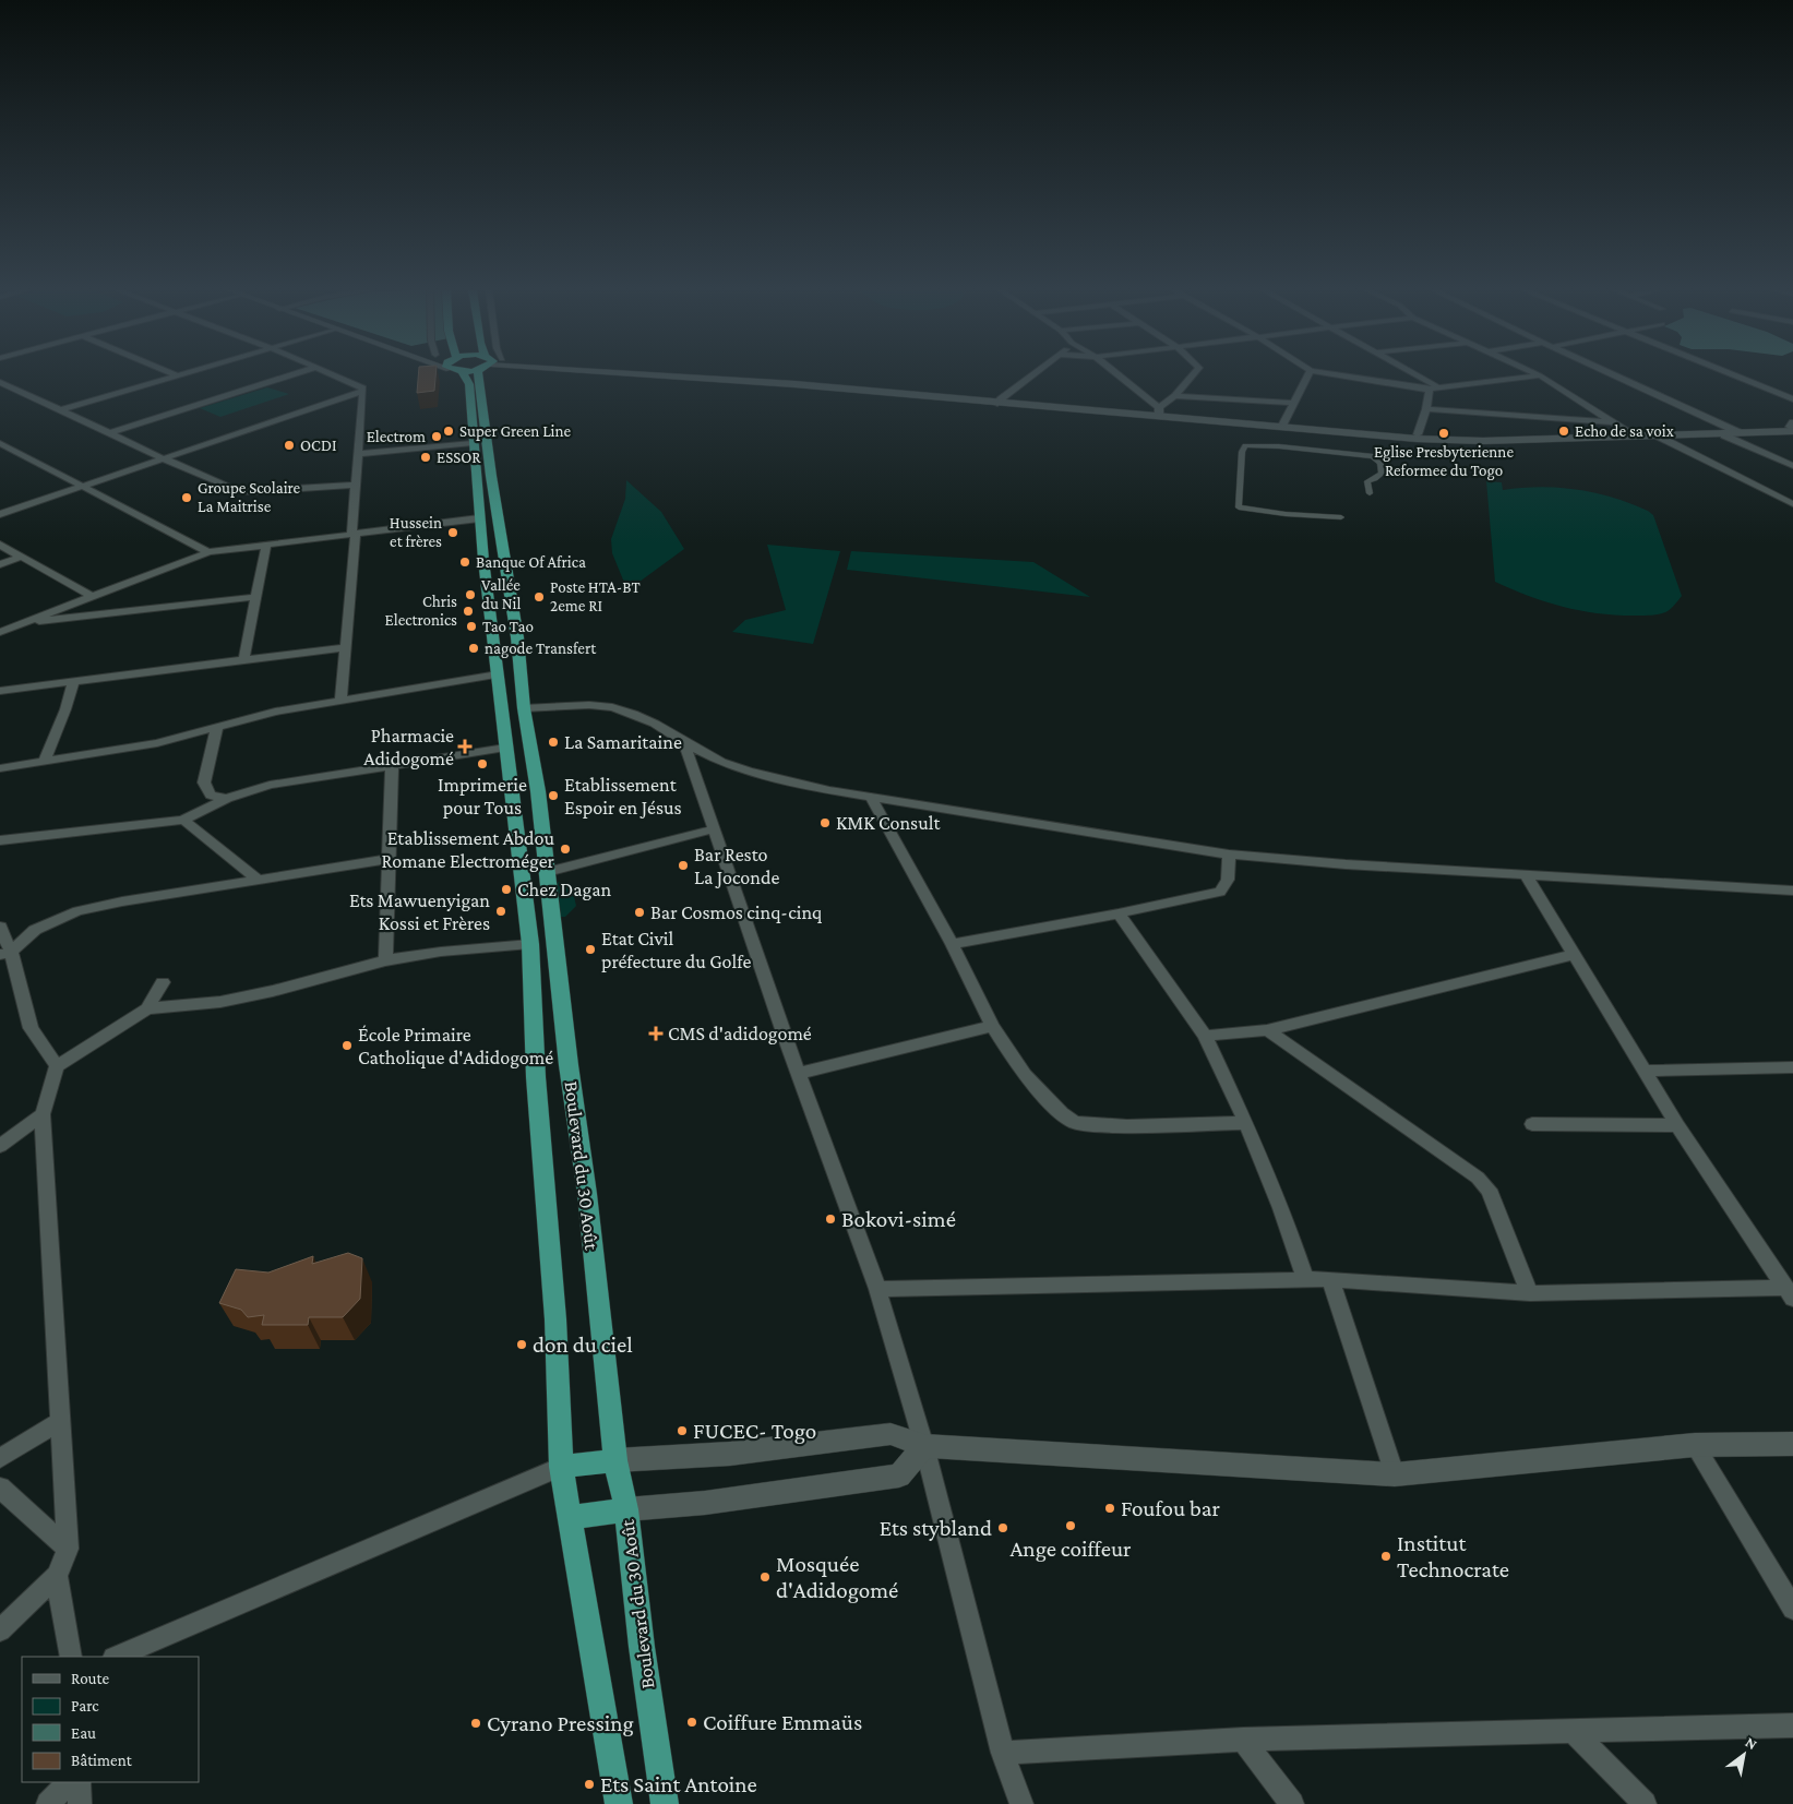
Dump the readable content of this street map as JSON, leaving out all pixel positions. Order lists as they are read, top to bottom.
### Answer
{
  "streets": {
    "highway": ["Boulevard du 30 Août"]
  },
  "places": {
    "other": [
      "Super Green Line",
      "Echo de sa voix",
      "Eglise Presbyterienne Reformee du Togo",
      "Electrom",
      "OCDI",
      "ESSOR",
      "Groupe Scolaire La Maitrise",
      "Hussein et frères",
      "Banque Of Africa",
      "Vallée du Nil",
      "Poste HTA-BT 2eme RI",
      "Chris Electronics",
      "Tao Tao",
      "nagode Transfert",
      "La Samaritaine",
      "Imprimerie pour Tous",
      "Etablissement Espoir en Jésus",
      "KMK Consult",
      "Etablissement Abdou Romane Electroméger",
      "Bar Resto La Joconde",
      "Chez Dagan",
      "Ets Mawuenyigan Kossi et Frères",
      "Bar Cosmos cinq-cinq",
      "Etat Civil préfecture du Golfe",
      "École Primaire Catholique d'Adidogomé",
      "Bokovi-simé",
      "don du ciel",
      "FUCEC- Togo",
      "Foufou bar",
      "Ange coiffeur",
      "Ets stybland",
      "Institut Technocrate",
      "Mosquée d'Adidogomé",
      "Coiffure Emmaüs",
      "Cyrano Pressing",
      "Ets Saint Antoine"
    ],
    "health": ["Pharmacie Adidogomé", "CMS d'adidogomé"]
  },
  "legend": [
    "Route",
    "Parc",
    "Eau",
    "Bâtiment"
  ],
  "north": "top right"
}
